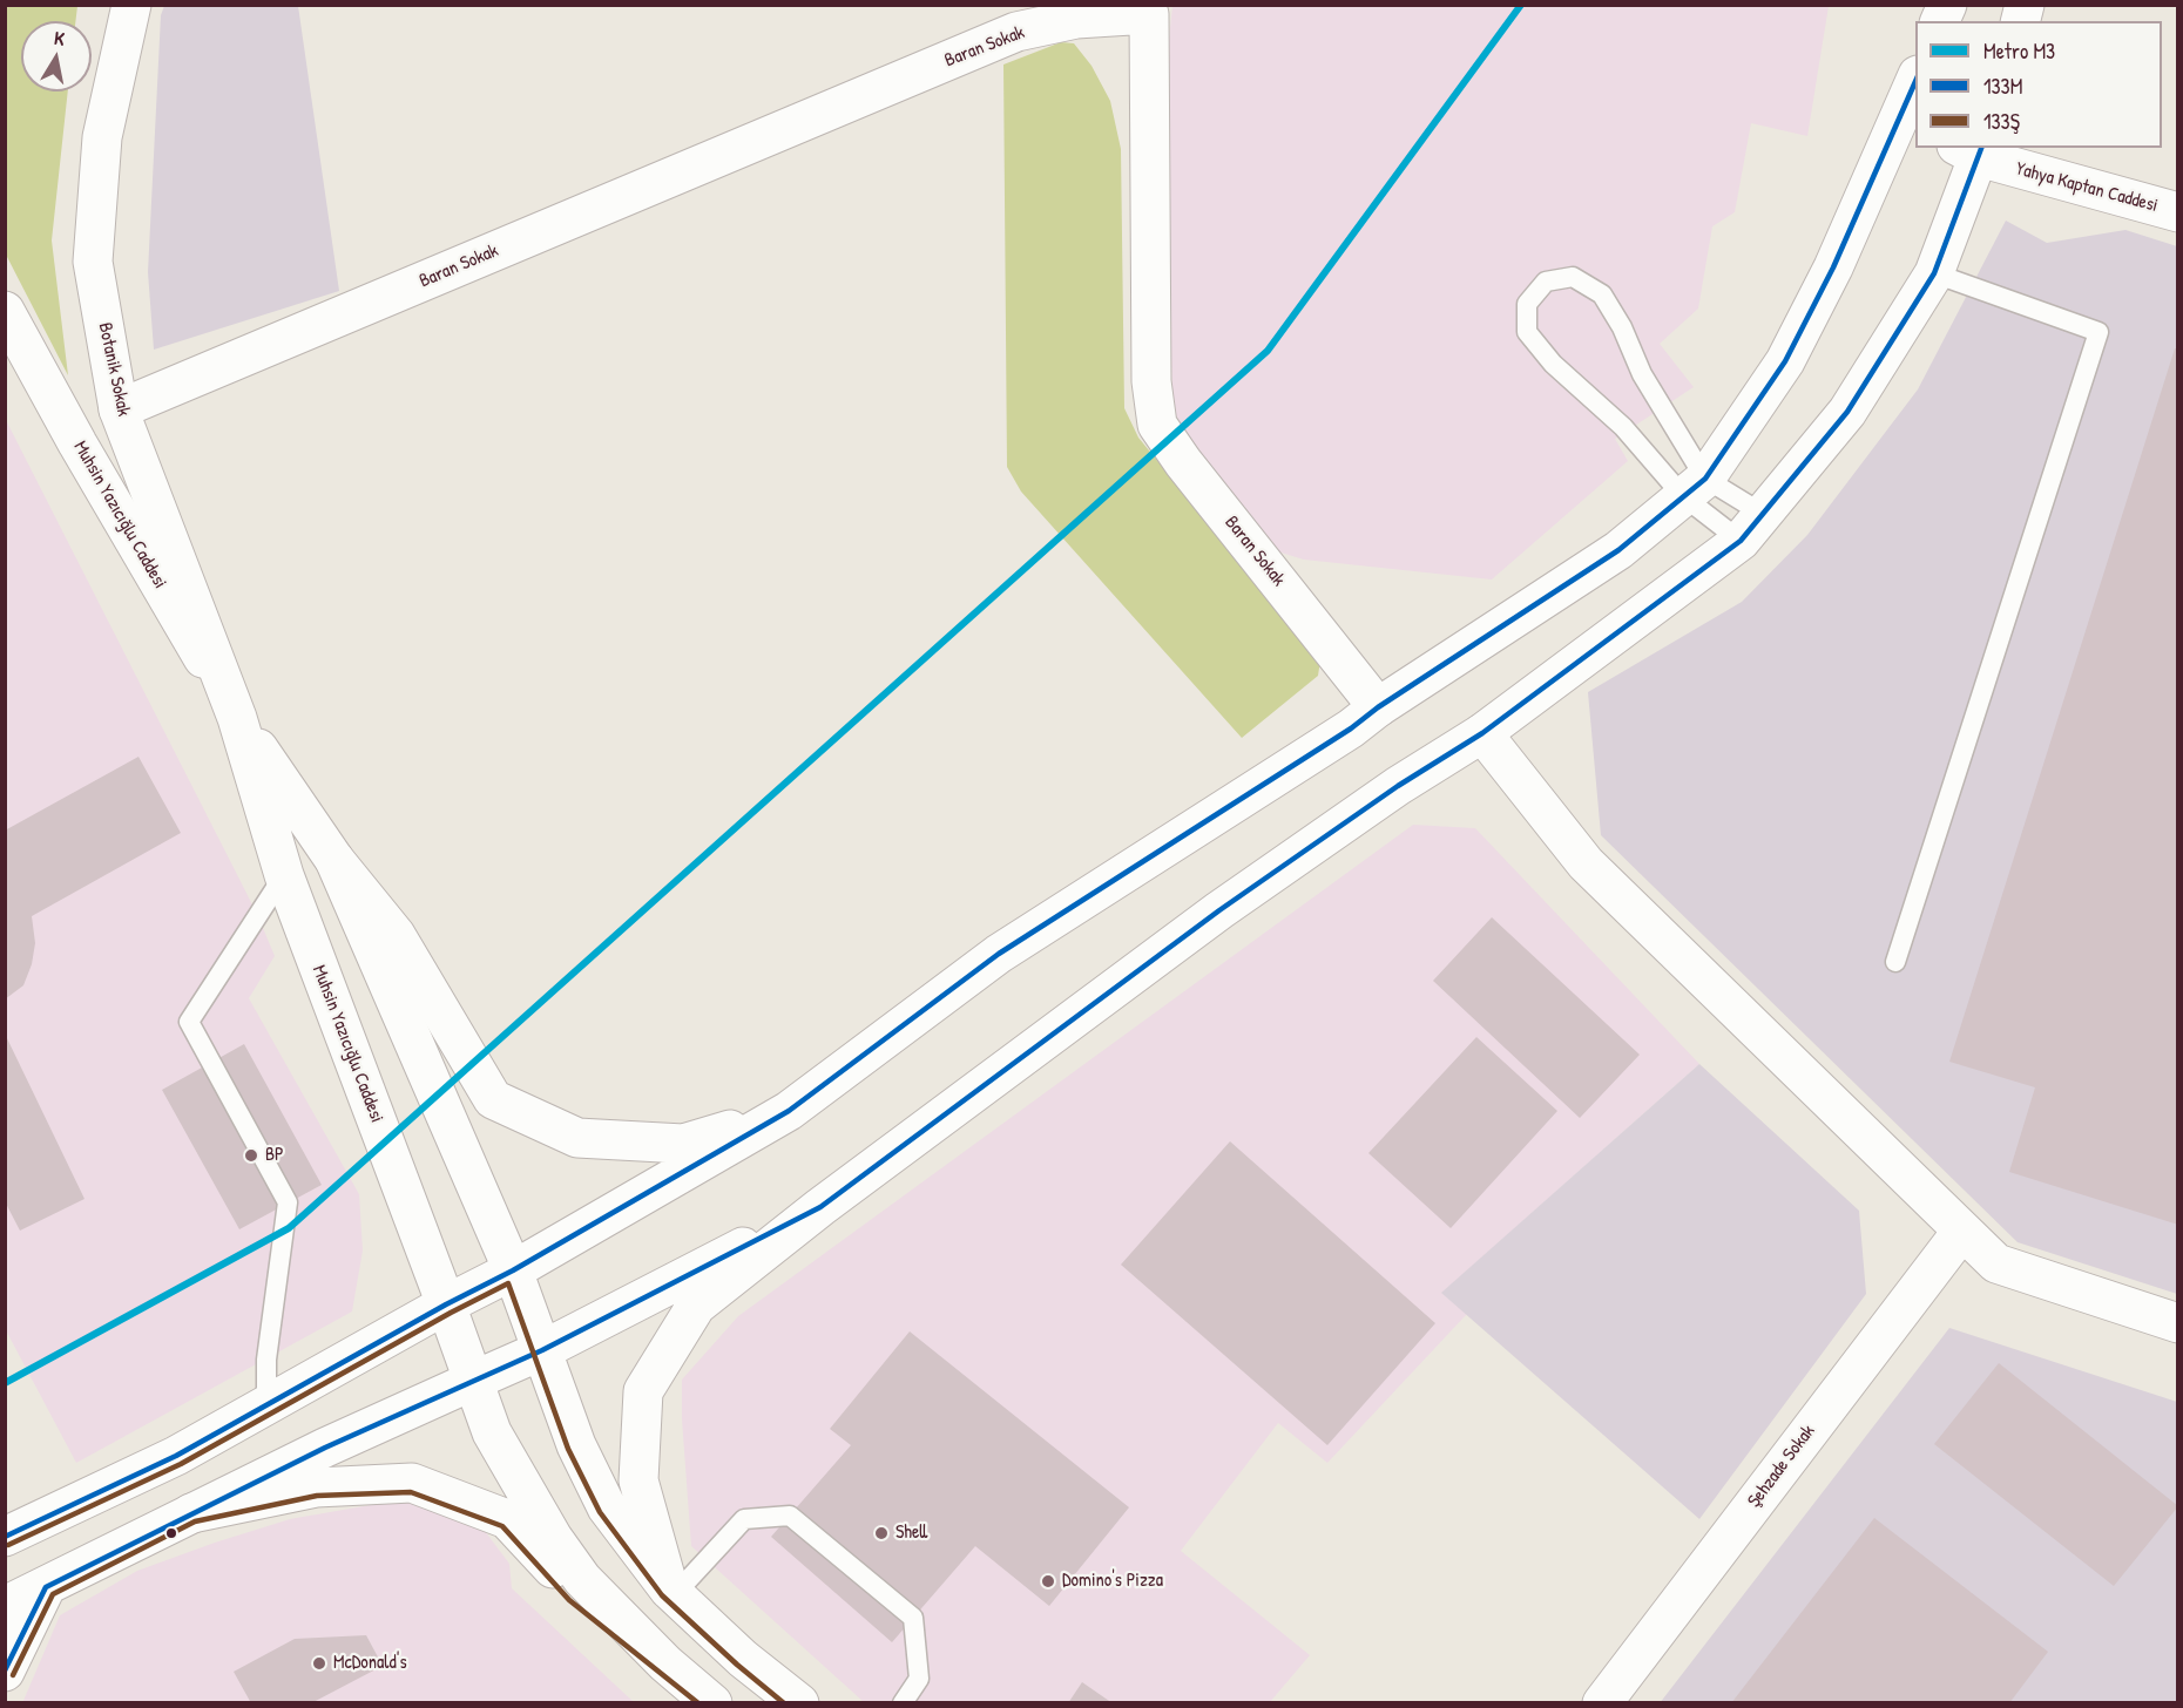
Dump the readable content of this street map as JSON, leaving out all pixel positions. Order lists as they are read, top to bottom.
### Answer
{
  "streets": {
    "main road": [
      "Baran Sokak",
      "Yahya Kaptan Caddesi",
      "Botanik Sokak",
      "Muhsin Yazıcığlu Caddesi",
      "Şehzade Sokak"
    ]
  },
  "crossings": [
    ["Baran Sokak", "Botanik Sokak"],
    ["Botanik Sokak", "Muhsin Yazıcığlu Caddesi"]
  ],
  "places": [
    "BP",
    "Shell",
    "Domino's Pizza",
    "McDonald's"
  ],
  "lines": ["metro line M3", "transit line 133M", "transit line 133Ş"],
  "legend": ["Metro M3", "133M", "133Ş"],
  "north": "top"
}
